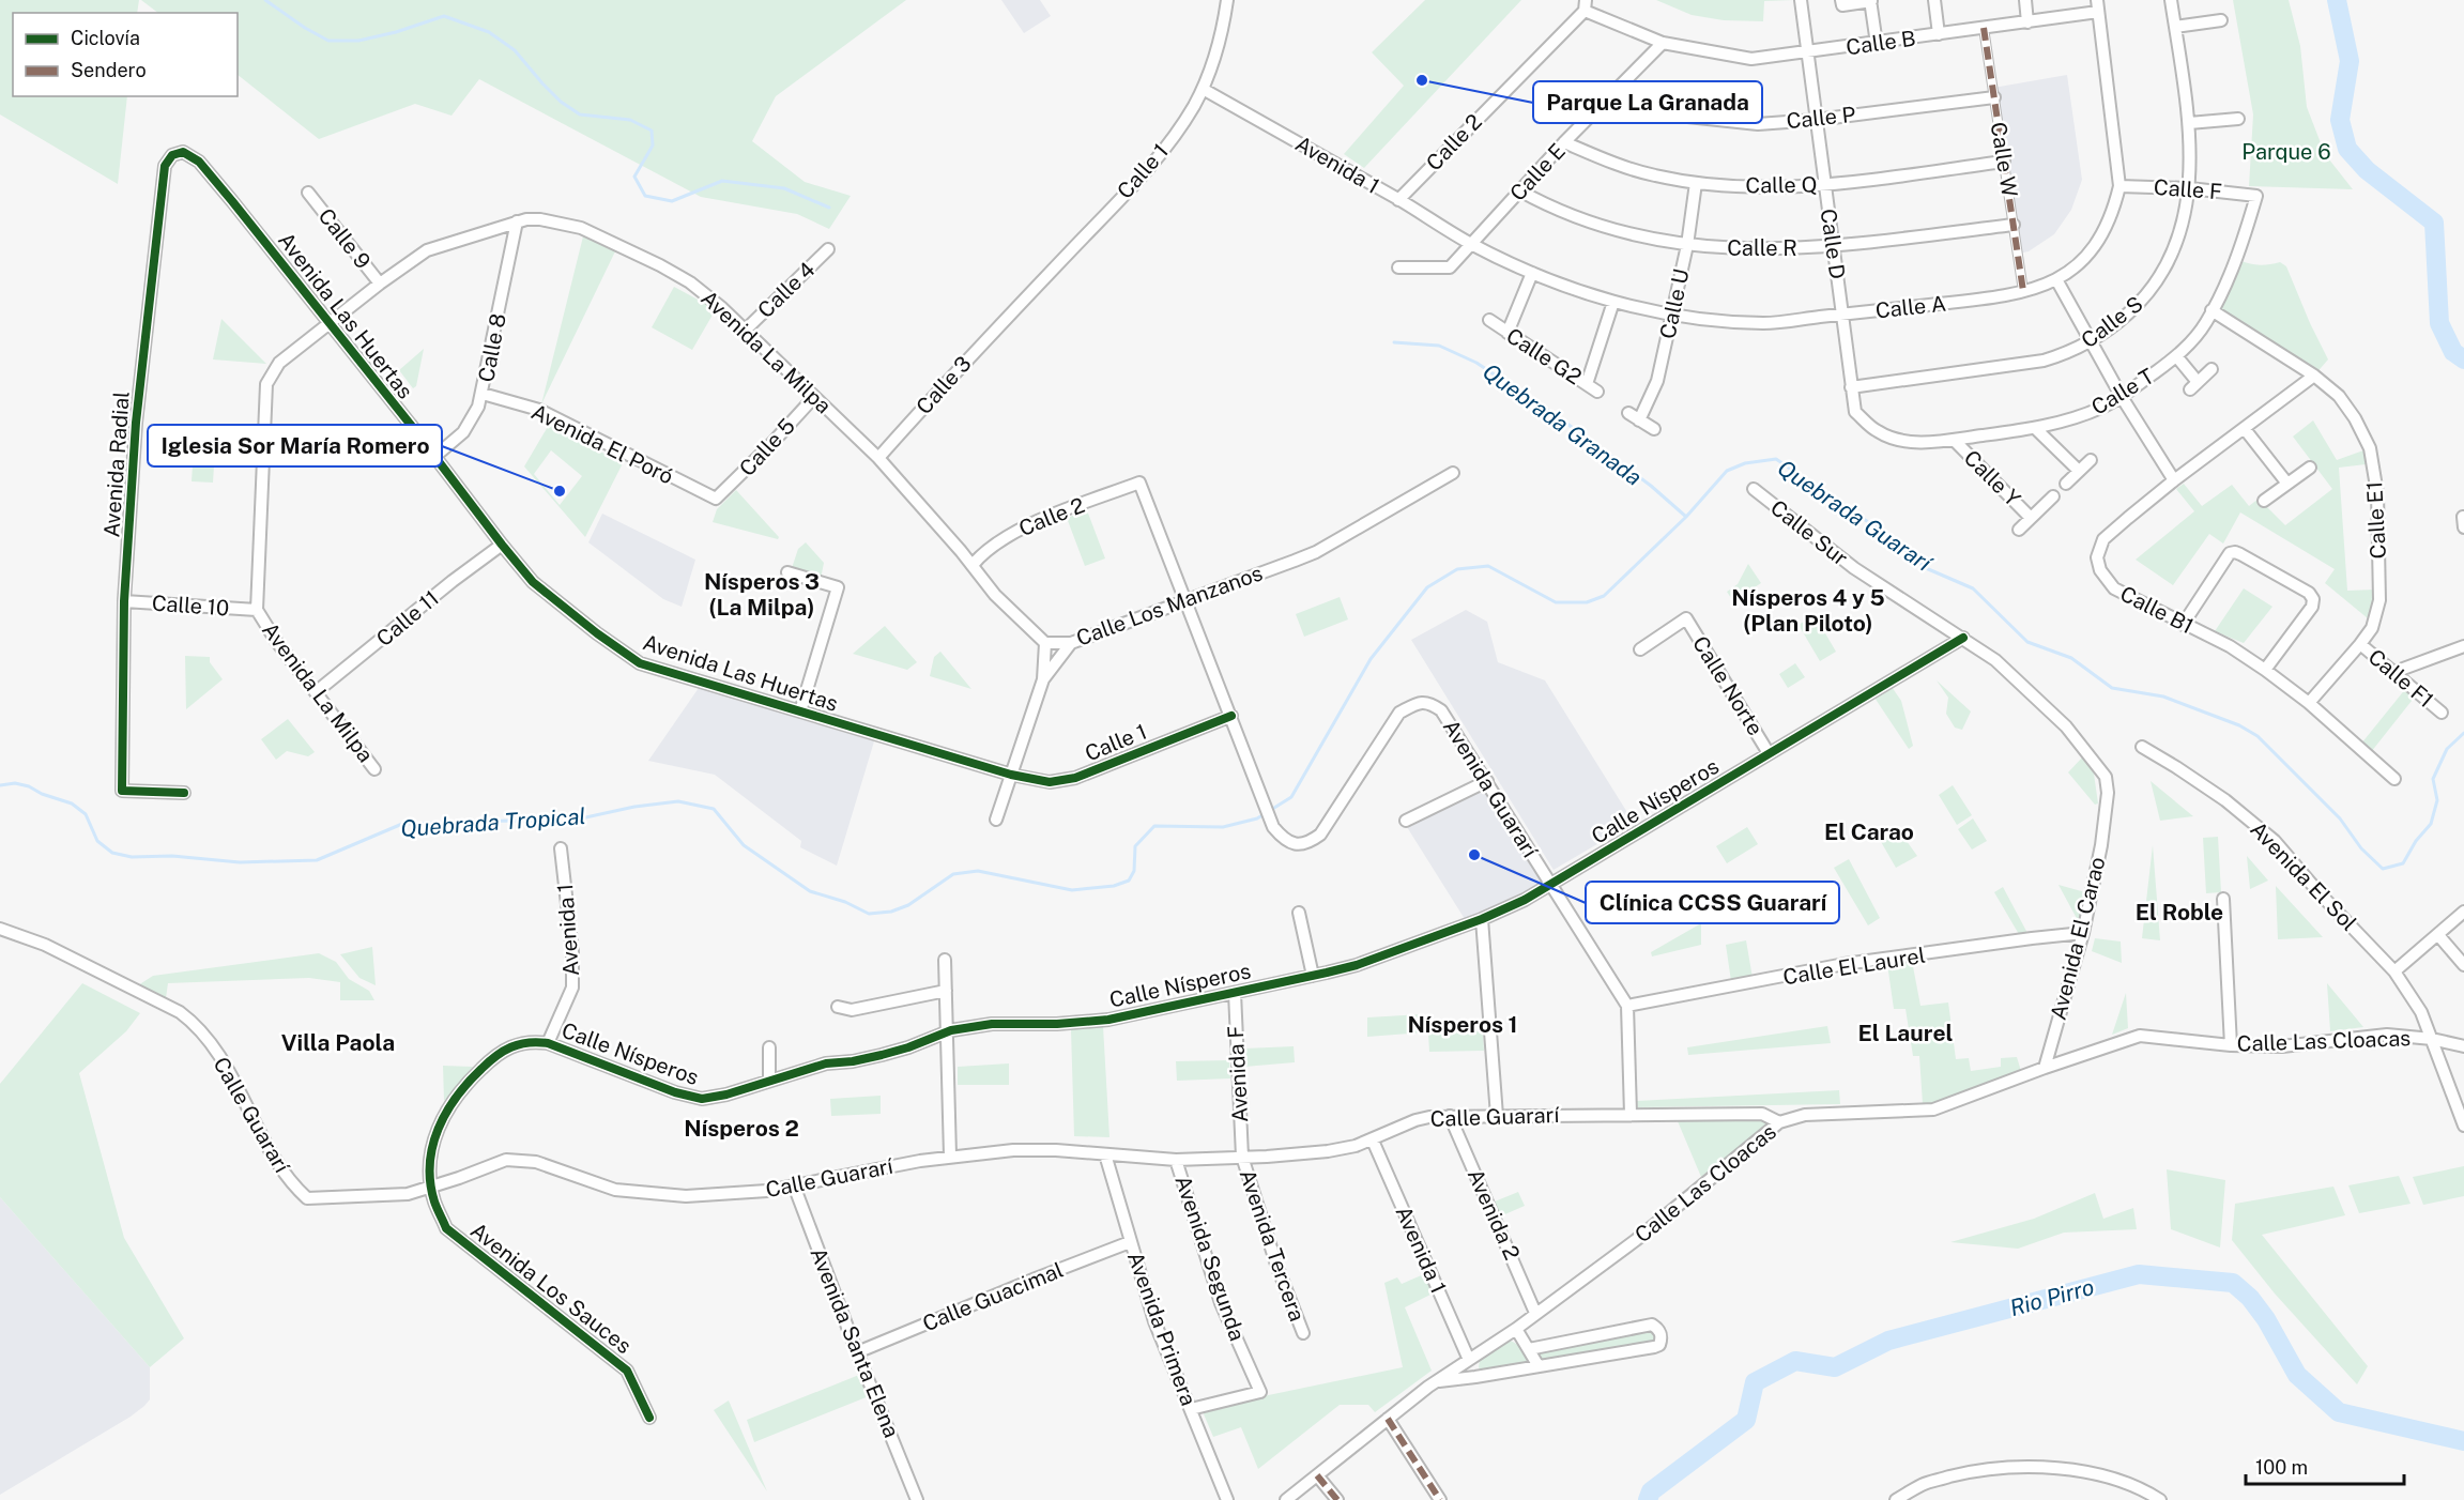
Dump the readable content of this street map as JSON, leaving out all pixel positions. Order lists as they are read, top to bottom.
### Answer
{
  "streets": {
    "street": [
      "Calle B",
      "Calle P",
      "Calle 2",
      "Calle W",
      "Avenida 1",
      "Calle 1",
      "Calle E",
      "Calle Q",
      "Calle F",
      "Calle 9",
      "Calle D",
      "Calle R",
      "Calle 4",
      "Calle U",
      "Calle A",
      "Avenida Las Huertas",
      "Calle S",
      "Calle 8",
      "Avenida La Milpa",
      "Calle G2",
      "Calle 3",
      "Calle T",
      "Avenida El Poró",
      "Calle 5",
      "Avenida Radial",
      "Calle Y",
      "Calle E1",
      "Calle Sur",
      "Calle 10",
      "Calle Los Manzanos",
      "Calle B1",
      "Calle 11",
      "Calle F1",
      "Calle Norte",
      "Avenida Guararí",
      "Calle Nísperos",
      "Avenida El Sol",
      "Avenida El Carao",
      "Calle El Laurel",
      "Calle Las Cloacas",
      "Avenida F",
      "Calle Guararí",
      "Avenida 2",
      "Avenida Tercera",
      "Avenida Segunda",
      "Avenida Los Sauces",
      "Calle Guacimal",
      "Avenida Primera",
      "Avenida Santa Elena"
    ]
  },
  "crossings": [
    ["Calle B", "Calle W"],
    ["Calle B", "Calle E"],
    ["Calle B", "Calle D"],
    ["Calle B", "Calle A"],
    ["Calle P", "Calle W"],
    ["Calle P", "Calle E"],
    ["Calle P", "Calle D"],
    ["Calle 2", "Avenida 1"],
    ["Calle 2", "Avenida La Milpa"],
    ["Calle 2", "Avenida Guararí"],
    ["Calle W", "Calle Q"],
    ["Calle W", "Calle R"],
    ["Calle W", "Calle A"],
    ["Avenida 1", "Calle 1"],
    ["Avenida 1", "Calle E"],
    ["Avenida 1", "Calle A"],
    ["Avenida 1", "Calle Nísperos"],
    ["Avenida 1", "Calle Las Cloacas"],
    ["Avenida 1", "Calle Guararí"],
    ["Calle 1", "Avenida Las Huertas"],
    ["Calle 1", "Calle 3"],
    ["Calle 1", "Calle Los Manzanos"],
    ["Calle 1", "Avenida Guararí"],
    ["Calle E", "Calle Q"],
    ["Calle E", "Calle R"],
    ["Calle E", "Calle A"],
    ["Calle Q", "Calle D"],
    ["Calle Q", "Calle U"],
    ["Calle F", "Calle A"],
    ["Calle F", "Calle S"],
    ["Calle F", "Calle T"],
    ["Calle 9", "Avenida La Milpa"],
    ["Calle D", "Calle R"],
    ["Calle D", "Calle A"],
    ["Calle D", "Calle S"],
    ["Calle D", "Calle T"],
    ["Calle R", "Calle U"],
    ["Calle 4", "Avenida La Milpa"],
    ["Calle U", "Calle A"],
    ["Avenida Las Huertas", "Calle 8"],
    ["Avenida Las Huertas", "Avenida La Milpa"],
    ["Avenida Las Huertas", "Avenida Radial"],
    ["Avenida Las Huertas", "Calle Los Manzanos"],
    ["Avenida Las Huertas", "Calle 11"],
    ["Calle 8", "Avenida La Milpa"],
    ["Calle 8", "Avenida El Poró"],
    ["Avenida La Milpa", "Calle 3"],
    ["Avenida La Milpa", "Calle 5"],
    ["Avenida La Milpa", "Calle 10"],
    ["Avenida La Milpa", "Calle Los Manzanos"],
    ["Avenida La Milpa", "Calle 11"],
    ["Calle T", "Calle Y"],
    ["Calle T", "Calle E1"],
    ["Avenida El Poró", "Calle 5"],
    ["Avenida Radial", "Calle 10"],
    ["Calle E1", "Calle B1"],
    ["Calle E1", "Calle F1"],
    ["Calle Sur", "Calle Nísperos"],
    ["Calle Sur", "Avenida El Carao"],
    ["Calle Los Manzanos", "Avenida Guararí"],
    ["Calle Norte", "Calle Nísperos"],
    ["Avenida Guararí", "Calle Nísperos"],
    ["Avenida Guararí", "Calle El Laurel"],
    ["Calle Nísperos", "Avenida El Carao"],
    ["Calle Nísperos", "Avenida F"],
    ["Calle Nísperos", "Calle Guararí"],
    ["Calle Nísperos", "Avenida Los Sauces"],
    ["Avenida El Sol", "Calle Las Cloacas"],
    ["Avenida El Carao", "Calle El Laurel"],
    ["Avenida El Carao", "Calle Las Cloacas"],
    ["Calle Las Cloacas", "Calle Guararí"],
    ["Calle Las Cloacas", "Avenida 2"],
    ["Avenida F", "Calle Guararí"],
    ["Avenida F", "Avenida Tercera"],
    ["Calle Guararí", "Avenida 2"],
    ["Calle Guararí", "Avenida Tercera"],
    ["Calle Guararí", "Avenida Segunda"],
    ["Calle Guararí", "Avenida Los Sauces"],
    ["Calle Guararí", "Avenida Primera"],
    ["Calle Guararí", "Avenida Santa Elena"],
    ["Avenida Segunda", "Avenida Primera"],
    ["Calle Guacimal", "Avenida Primera"],
    ["Calle Guacimal", "Avenida Santa Elena"]
  ],
  "districts": [
    "Nísperos 3 (La Milpa)",
    "Nísperos 4 y 5 (Plan Piloto)",
    "El Carao",
    "El Roble",
    "Nísperos 1",
    "El Laurel",
    "Villa Paola",
    "Nísperos 2"
  ],
  "water": [
    "Quebrada Granada",
    "Quebrada Guararí",
    "Quebrada Tropical",
    "Rio Pirro"
  ],
  "parks": ["Parque 6"],
  "places": ["Parque La Granada", "Iglesia Sor María Romero", "Clínica CCSS Guararí"],
  "legend": ["Ciclovía", "Sendero"],
  "scale_bar": "100 m"
}
